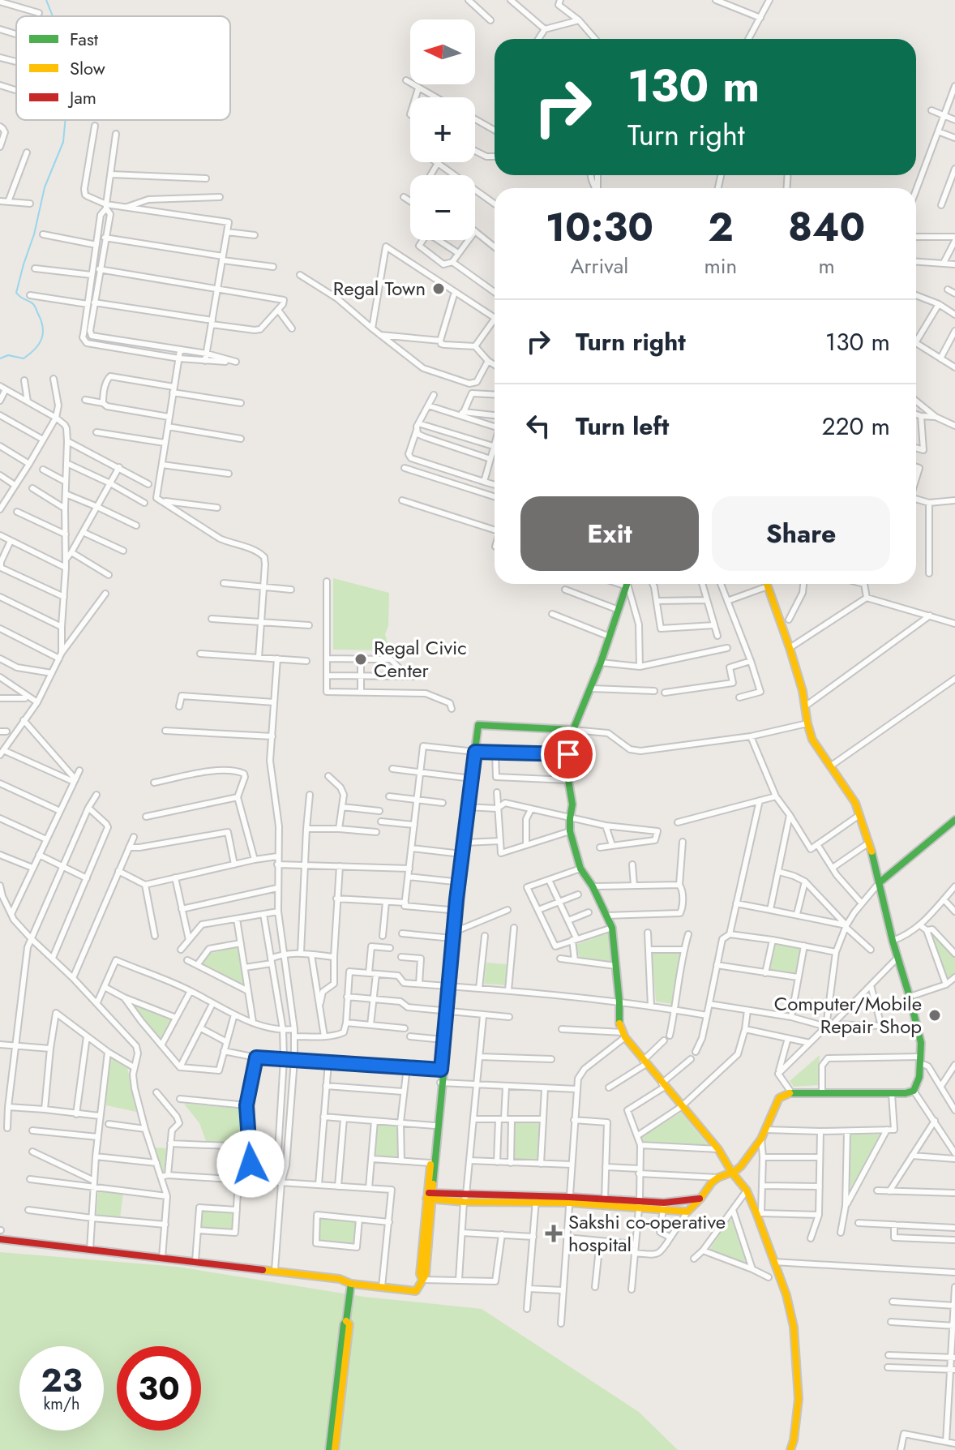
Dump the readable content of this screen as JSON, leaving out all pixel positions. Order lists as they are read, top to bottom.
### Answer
{
  "places": {
    "other": ["Regal Town", "Regal Civic Center", "Computer/Mobile Repair Shop"],
    "health": ["Sakshi co-operative hospital"]
  },
  "legend": ["Fast", "Slow", "Jam"],
  "north": "left",
  "page": {
    "map_buttons": ["+", "−"],
    "turn": ["130 m", "Turn right"],
    "eta": [
      "10:30",
      "Arrival",
      "2",
      "min",
      "840",
      "m"
    ],
    "list": [
      {
        "name": "Turn right",
        "value": "130 m"
      },
      {
        "name": "Turn left",
        "value": "220 m"
      }
    ],
    "buttons": ["Exit", "Share"],
    "speed": "23 km/h",
    "limit": "30"
  }
}
